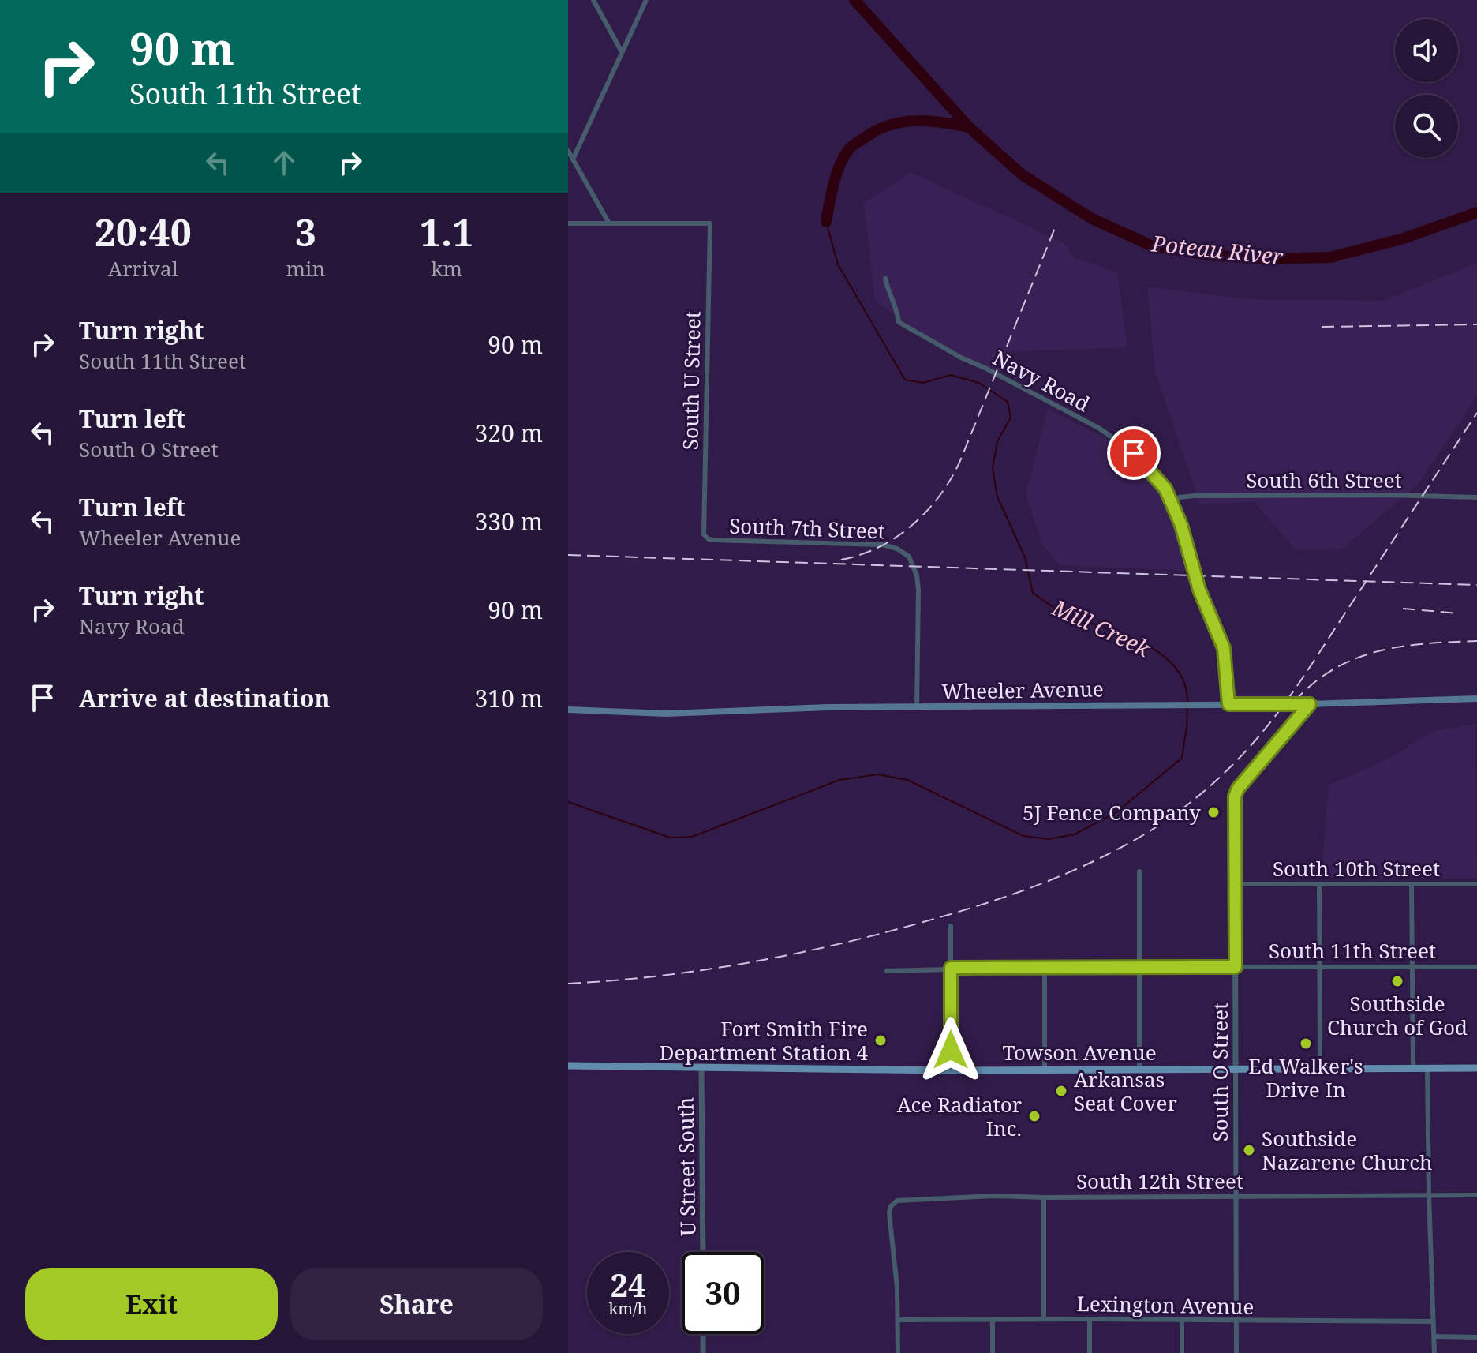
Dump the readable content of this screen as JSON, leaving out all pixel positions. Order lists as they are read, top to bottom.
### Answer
{
  "streets": {
    "main road": ["Wheeler Avenue", "Towson Avenue"],
    "street": [
      "South U Street",
      "Navy Road",
      "South 6th Street",
      "South 7th Street",
      "South 10th Street",
      "South 11th Street",
      "South O Street",
      "U Street South",
      "South 12th Street",
      "Lexington Avenue"
    ]
  },
  "crossings": [
    ["South U Street", "South 7th Street"],
    ["Navy Road", "South 6th Street"],
    ["Navy Road", "Wheeler Avenue"],
    ["South 7th Street", "Wheeler Avenue"],
    ["Wheeler Avenue", "South O Street"],
    ["South 10th Street", "South O Street"],
    ["South 11th Street", "South O Street"],
    ["Towson Avenue", "South O Street"],
    ["Towson Avenue", "U Street South"],
    ["South O Street", "South 12th Street"],
    ["South O Street", "Lexington Avenue"],
    ["South 12th Street", "Lexington Avenue"]
  ],
  "water": ["Poteau River", "Mill Creek"],
  "places": [
    "5J Fence Company",
    "Southside Church of God",
    "Fort Smith Fire Department Station 4",
    "Ed Walker's Drive In",
    "Arkansas Seat Cover",
    "Ace Radiator Inc.",
    "Southside Nazarene Church"
  ],
  "page": {
    "turn": ["90 m", "South 11th Street"],
    "eta": [
      "20:40",
      "Arrival",
      "3",
      "min",
      "1.1",
      "km"
    ],
    "list": [
      {
        "name": "Turn right",
        "note": "South 11th Street",
        "value": "90 m"
      },
      {
        "name": "Turn left",
        "note": "South O Street",
        "value": "320 m"
      },
      {
        "name": "Turn left",
        "note": "Wheeler Avenue",
        "value": "330 m"
      },
      {
        "name": "Turn right",
        "note": "Navy Road",
        "value": "90 m"
      },
      {
        "name": "Arrive at destination",
        "value": "310 m"
      }
    ],
    "speed": "24 km/h",
    "limit": "30",
    "buttons": ["Exit", "Share"]
  }
}
